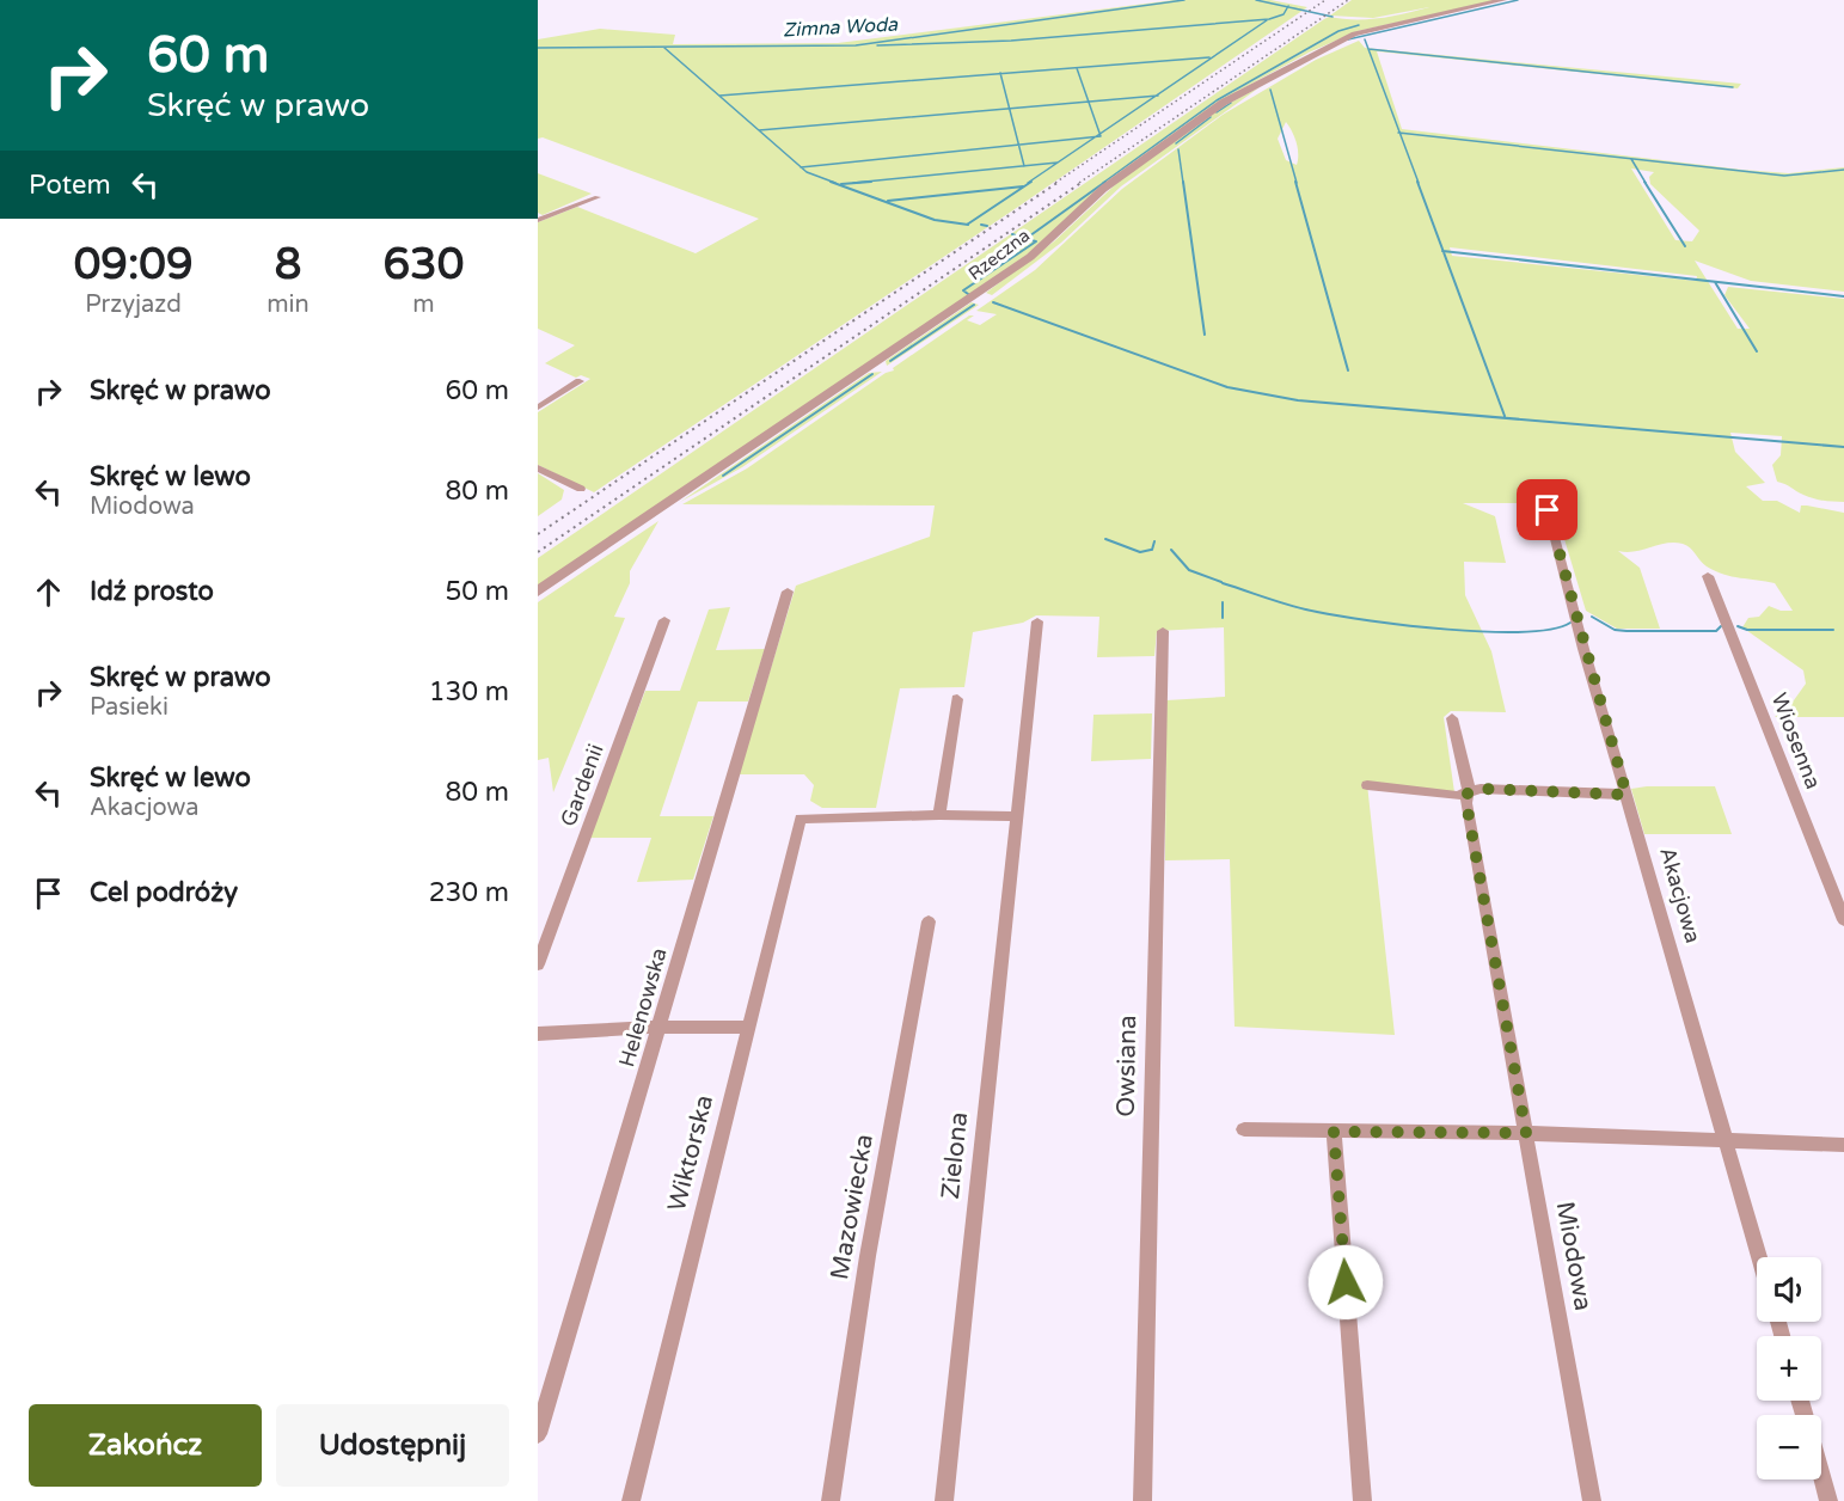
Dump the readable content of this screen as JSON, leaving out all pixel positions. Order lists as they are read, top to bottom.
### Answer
{
  "streets": {
    "street": [
      "Rzeczna",
      "Wiosenna",
      "Gardenii",
      "Akacjowa",
      "Helenowska",
      "Owsiana",
      "Wiktorska",
      "Zielona",
      "Mazowiecka",
      "Miodowa"
    ]
  },
  "water": ["Zimna Woda"],
  "page": {
    "turn": ["60 m", "Skręć w prawo"],
    "then": "Potem",
    "eta": [
      "09:09",
      "Przyjazd",
      "8",
      "min",
      "630",
      "m"
    ],
    "list": [
      {
        "name": "Skręć w prawo",
        "value": "60 m"
      },
      {
        "name": "Skręć w lewo",
        "note": "Miodowa",
        "value": "80 m"
      },
      {
        "name": "Idź prosto",
        "value": "50 m"
      },
      {
        "name": "Skręć w prawo",
        "note": "Pasieki",
        "value": "130 m"
      },
      {
        "name": "Skręć w lewo",
        "note": "Akacjowa",
        "value": "80 m"
      },
      {
        "name": "Cel podróży",
        "value": "230 m"
      }
    ],
    "map_buttons": ["+", "−"],
    "buttons": ["Zakończ", "Udostępnij"]
  }
}
